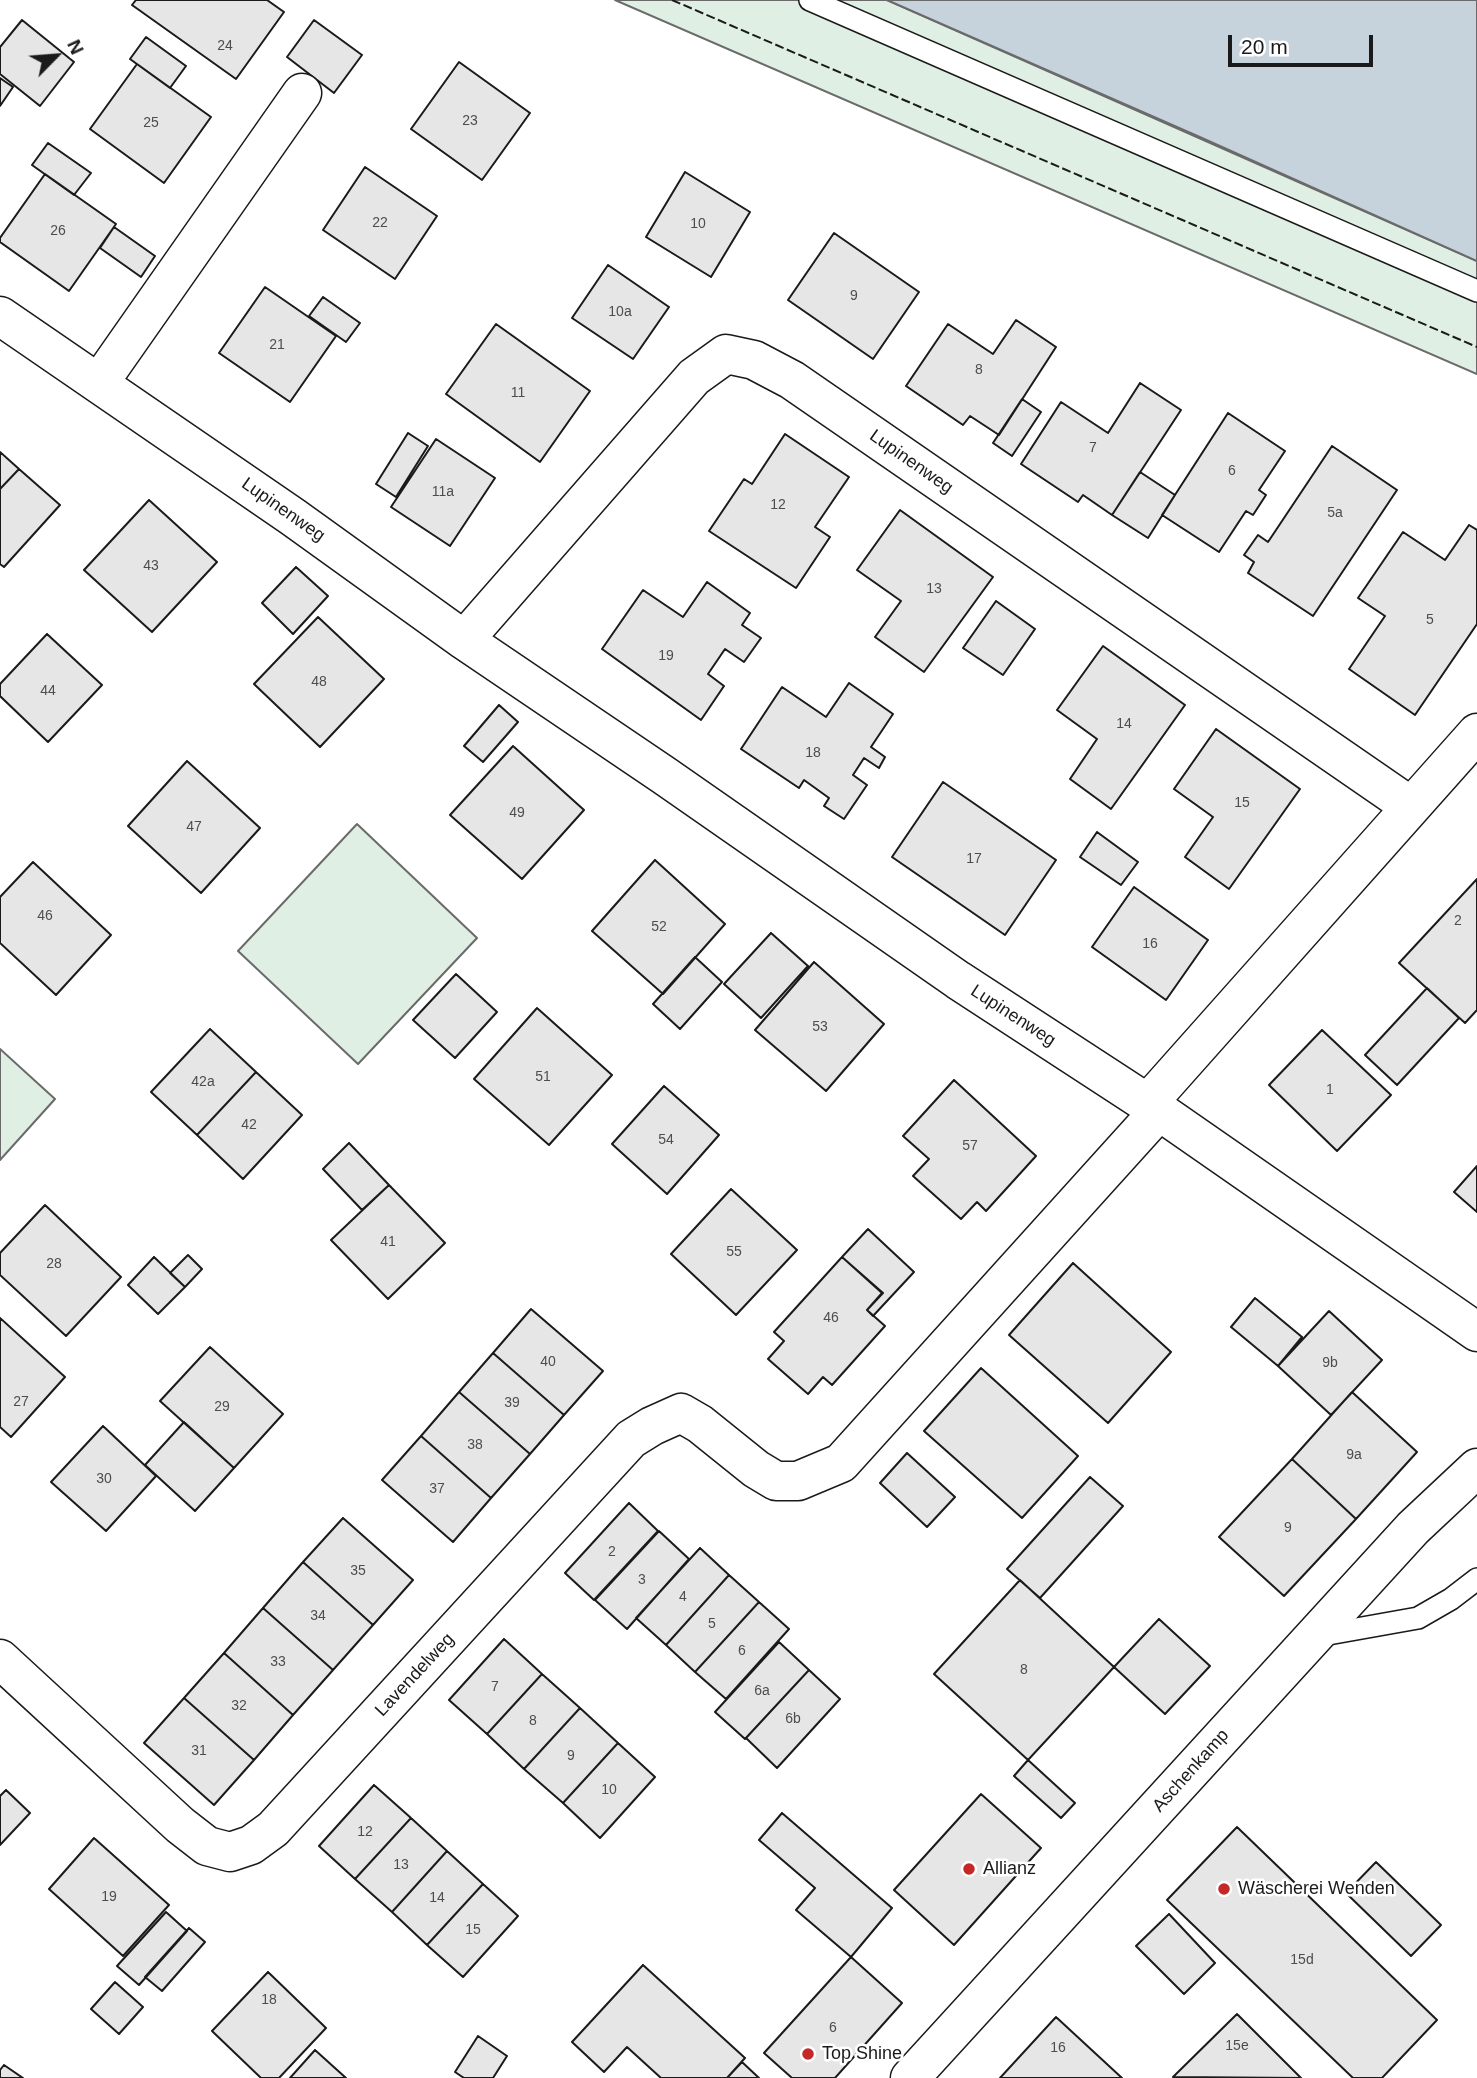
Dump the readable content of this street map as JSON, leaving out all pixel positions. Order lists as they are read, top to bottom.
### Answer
{
  "streets": {
    "street": ["Lupinenweg", "Lavendelweg", "Aschenkamp"]
  },
  "crossings": [
    ["Lupinenweg", "Lavendelweg"]
  ],
  "places": ["Allianz", "Wäscherei Wenden", "Top Shine"],
  "house_numbers": [
    "24",
    "23",
    "25",
    "22",
    "10",
    "26",
    "9",
    "10a",
    "21",
    "8",
    "11",
    "7",
    "6",
    "11a",
    "12",
    "5a",
    "43",
    "13",
    "5",
    "19",
    "48",
    "44",
    "14",
    "18",
    "15",
    "49",
    "47",
    "17",
    "46",
    "2",
    "52",
    "16",
    "53",
    "51",
    "42a",
    "1",
    "42",
    "54",
    "57",
    "41",
    "55",
    "28",
    "46",
    "40",
    "9b",
    "27",
    "39",
    "29",
    "38",
    "9a",
    "30",
    "37",
    "9",
    "2",
    "35",
    "3",
    "4",
    "34",
    "5",
    "6",
    "33",
    "8",
    "7",
    "6a",
    "32",
    "6b",
    "8",
    "31",
    "9",
    "10",
    "12",
    "13",
    "19",
    "14",
    "15",
    "15d",
    "18",
    "6",
    "15e",
    "16"
  ],
  "scale_bar": "20 m",
  "north": "top right"
}
